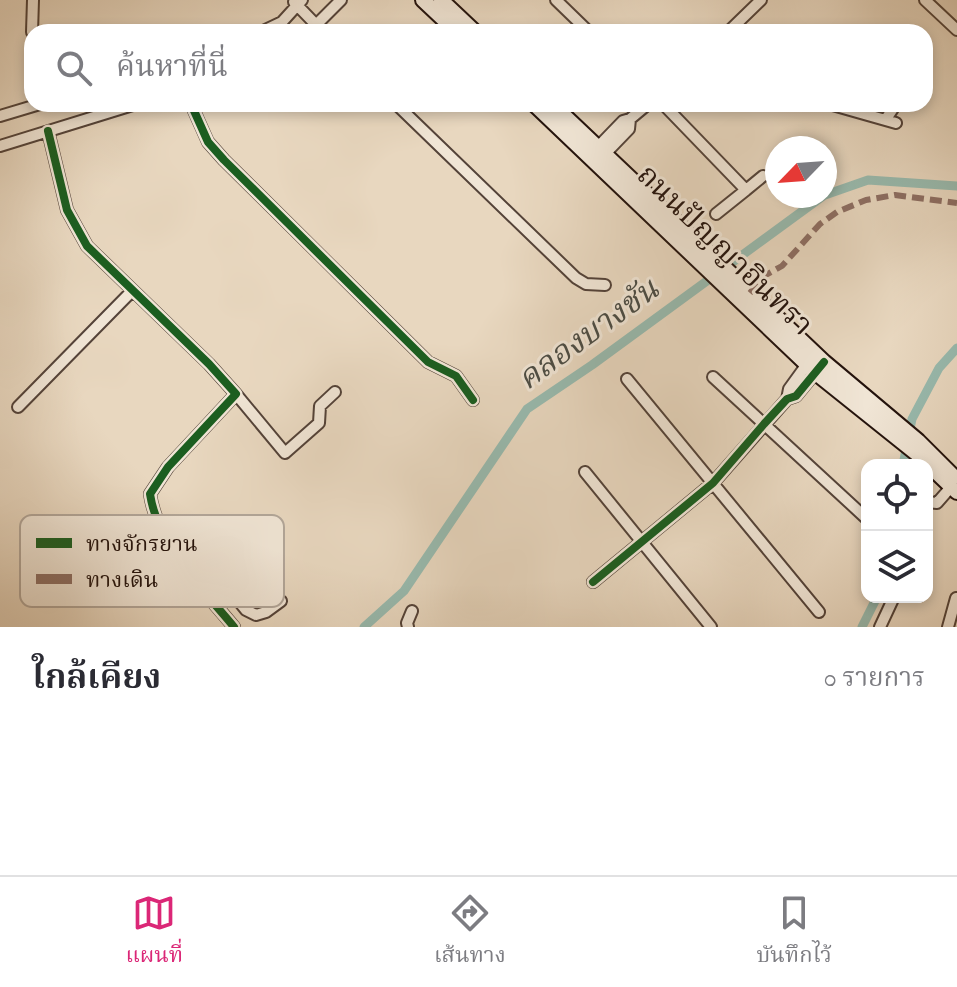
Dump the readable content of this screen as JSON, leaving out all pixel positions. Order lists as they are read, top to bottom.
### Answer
{
  "streets": {
    "main road": ["ถนนปัญญาอินทรา"]
  },
  "water": ["คลองบางชัน"],
  "legend": ["ทางจักรยาน", "ทางเดิน"],
  "north": "bottom left",
  "page": {
    "search": "ค้นหาที่นี่",
    "heading": ["ใกล้เคียง", "0 รายการ"],
    "nav": ["แผนที่", "เส้นทาง", "บันทึกไว้"]
  }
}
